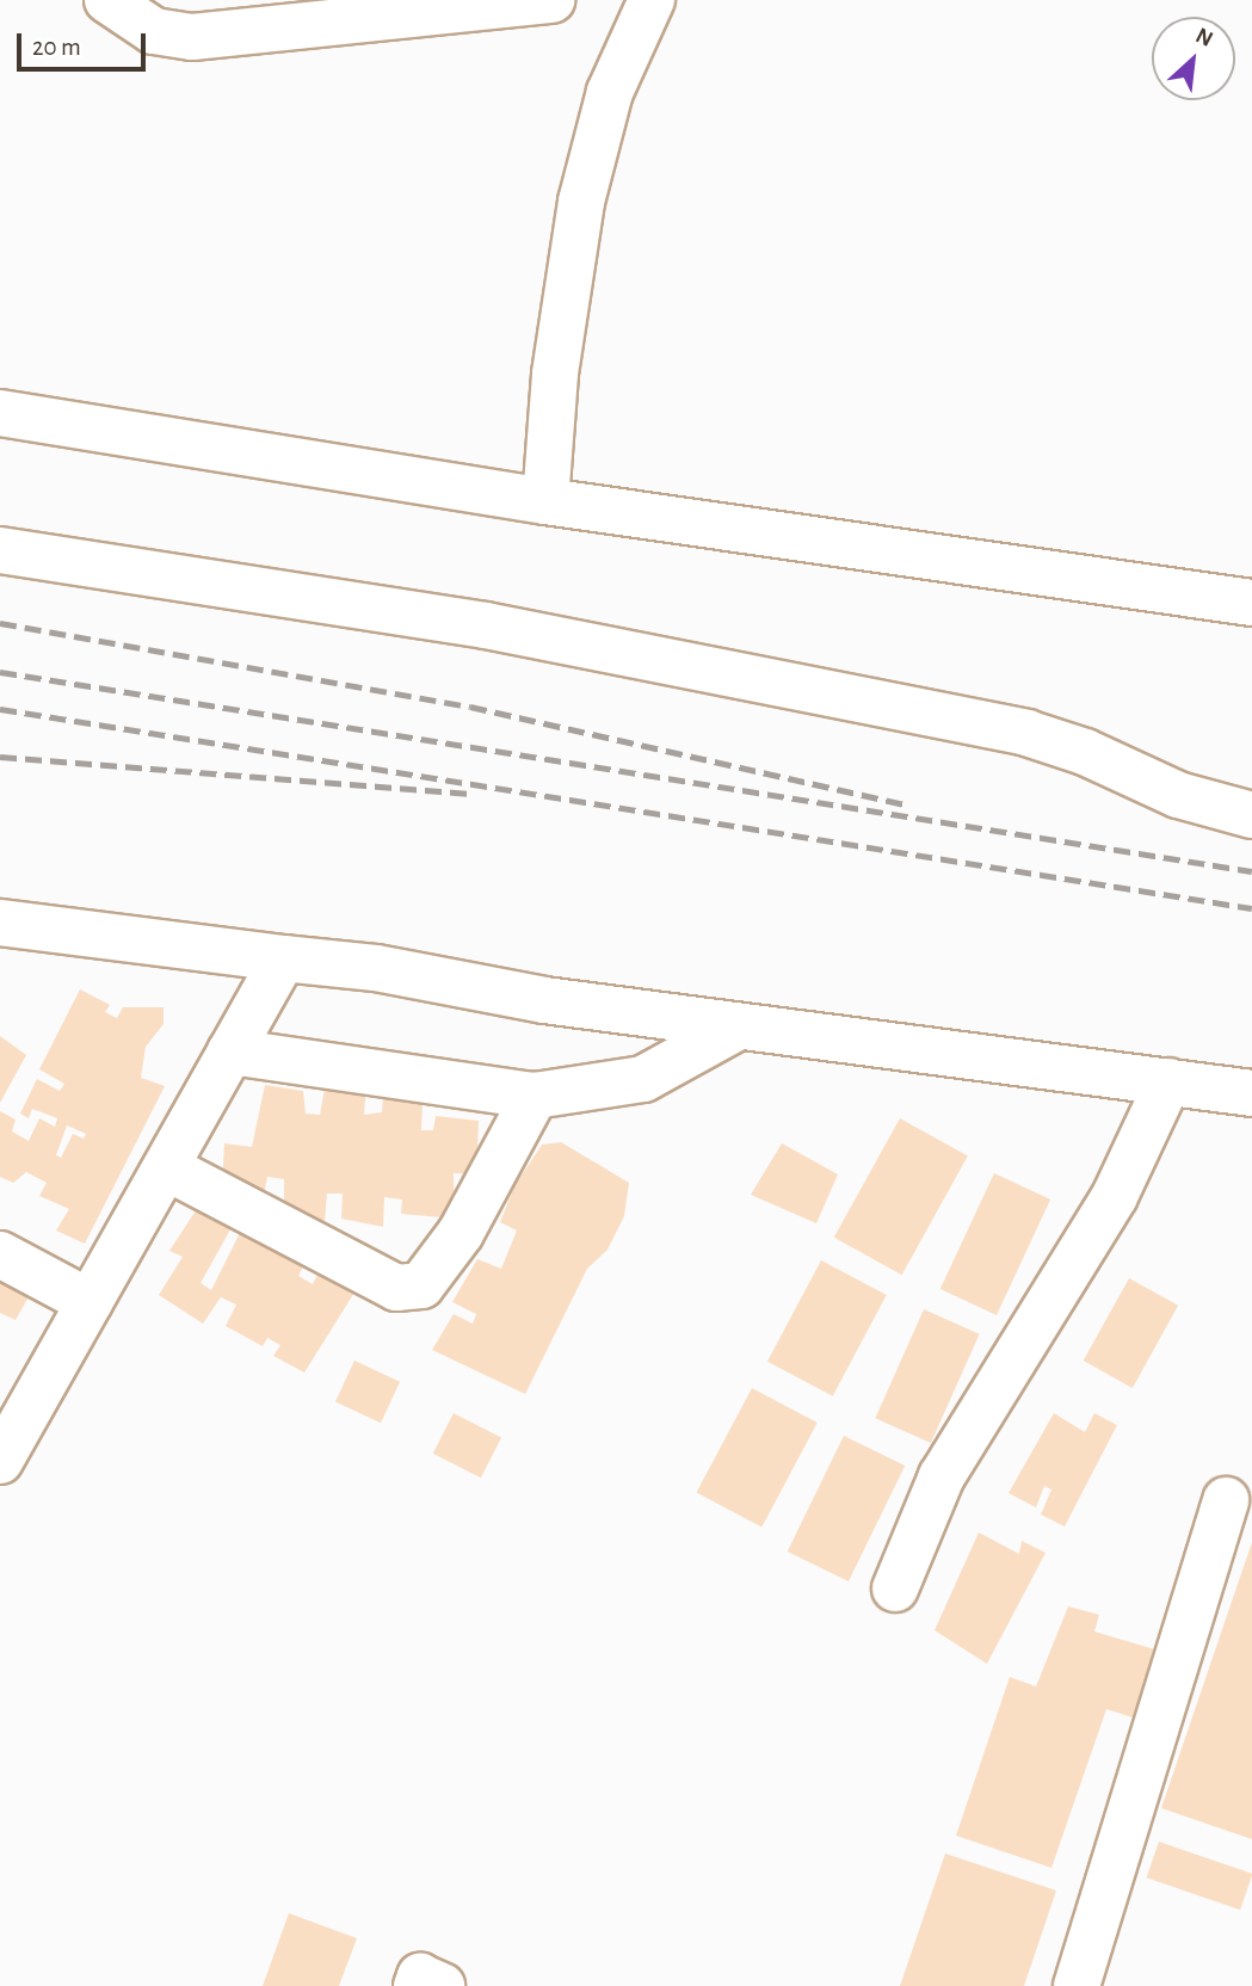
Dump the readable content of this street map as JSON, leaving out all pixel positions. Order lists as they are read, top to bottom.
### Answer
{
  "scale_bar": "20 m",
  "north": "top right"
}
